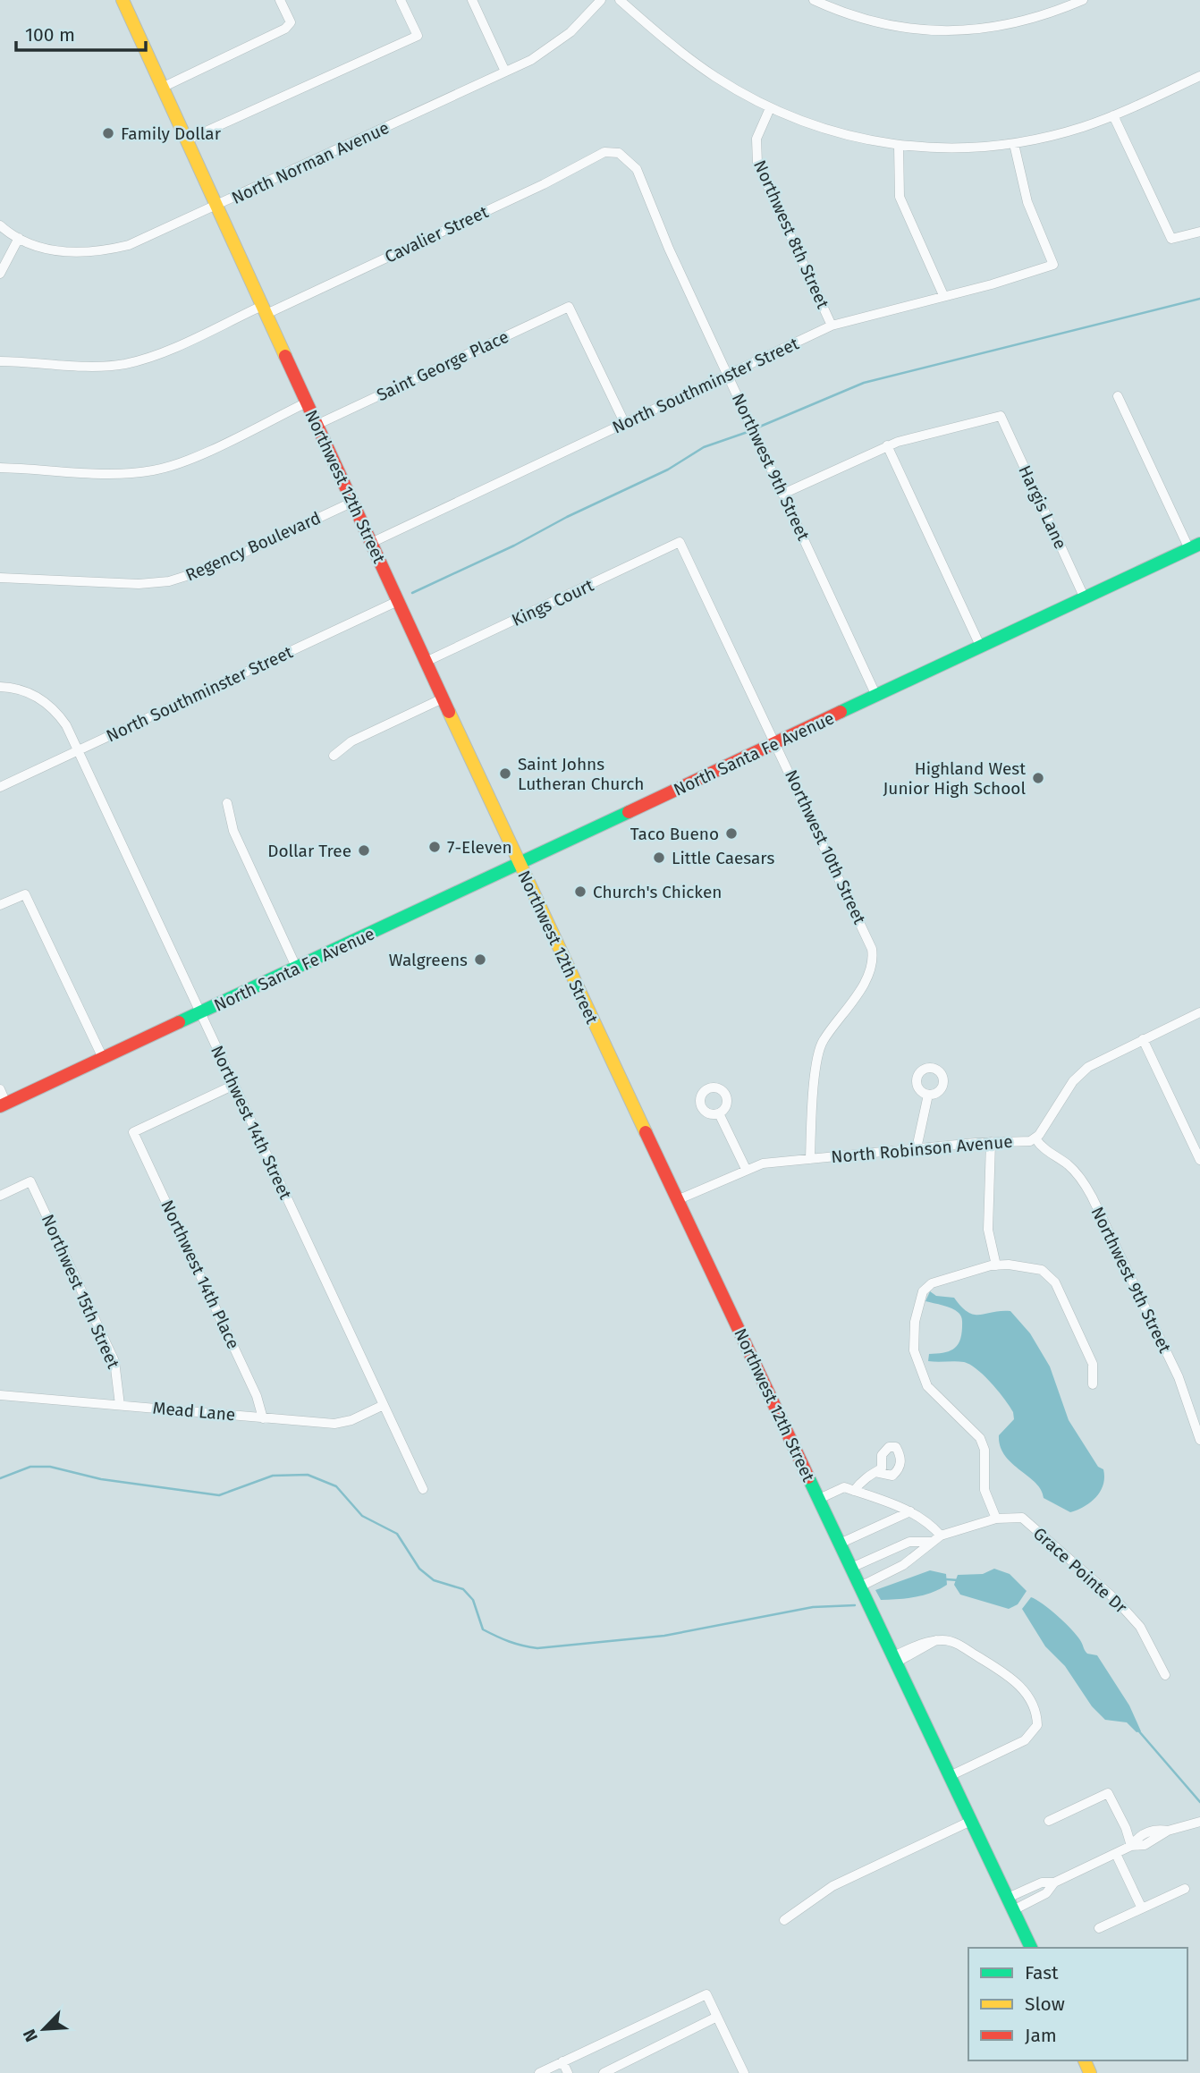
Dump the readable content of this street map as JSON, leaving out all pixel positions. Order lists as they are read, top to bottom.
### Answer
{
  "streets": {
    "main road": ["Northwest 12th Street", "North Santa Fe Avenue"],
    "street": [
      "North Norman Avenue",
      "Cavalier Street",
      "Northwest 8th Street",
      "Saint George Place",
      "North Southminster Street",
      "Northwest 9th Street",
      "Hargis Lane",
      "Regency Boulevard",
      "Kings Court",
      "Northwest 10th Street",
      "Northwest 14th Street",
      "North Robinson Avenue",
      "Northwest 14th Place",
      "Northwest 15th Street",
      "Mead Lane",
      "Grace Pointe Dr"
    ]
  },
  "crossings": [
    ["North Norman Avenue", "Northwest 12th Street"],
    ["Cavalier Street", "Northwest 9th Street"],
    ["Cavalier Street", "Northwest 12th Street"],
    ["Northwest 8th Street", "North Southminster Street"],
    ["Saint George Place", "North Southminster Street"],
    ["Saint George Place", "Northwest 12th Street"],
    ["North Southminster Street", "Northwest 9th Street"],
    ["North Southminster Street", "Northwest 12th Street"],
    ["North Southminster Street", "Northwest 14th Street"],
    ["Northwest 9th Street", "North Santa Fe Avenue"],
    ["Northwest 9th Street", "North Robinson Avenue"],
    ["Northwest 12th Street", "Regency Boulevard"],
    ["Northwest 12th Street", "Kings Court"],
    ["Northwest 12th Street", "North Santa Fe Avenue"],
    ["Northwest 12th Street", "North Robinson Avenue"],
    ["Northwest 12th Street", "Grace Pointe Dr"],
    ["Hargis Lane", "North Santa Fe Avenue"],
    ["Kings Court", "Northwest 10th Street"],
    ["North Santa Fe Avenue", "Northwest 10th Street"],
    ["North Santa Fe Avenue", "Northwest 14th Street"],
    ["Northwest 10th Street", "North Robinson Avenue"],
    ["Northwest 14th Street", "Northwest 14th Place"],
    ["Northwest 14th Street", "Mead Lane"],
    ["Northwest 14th Place", "Mead Lane"],
    ["Northwest 15th Street", "Mead Lane"]
  ],
  "places": [
    "Family Dollar",
    "Saint Johns Lutheran Church",
    "Highland West Junior High School",
    "Taco Bueno",
    "7-Eleven",
    "Dollar Tree",
    "Little Caesars",
    "Church's Chicken",
    "Walgreens"
  ],
  "legend": ["Fast", "Slow", "Jam"],
  "scale_bar": "100 m",
  "north": "bottom left"
}
